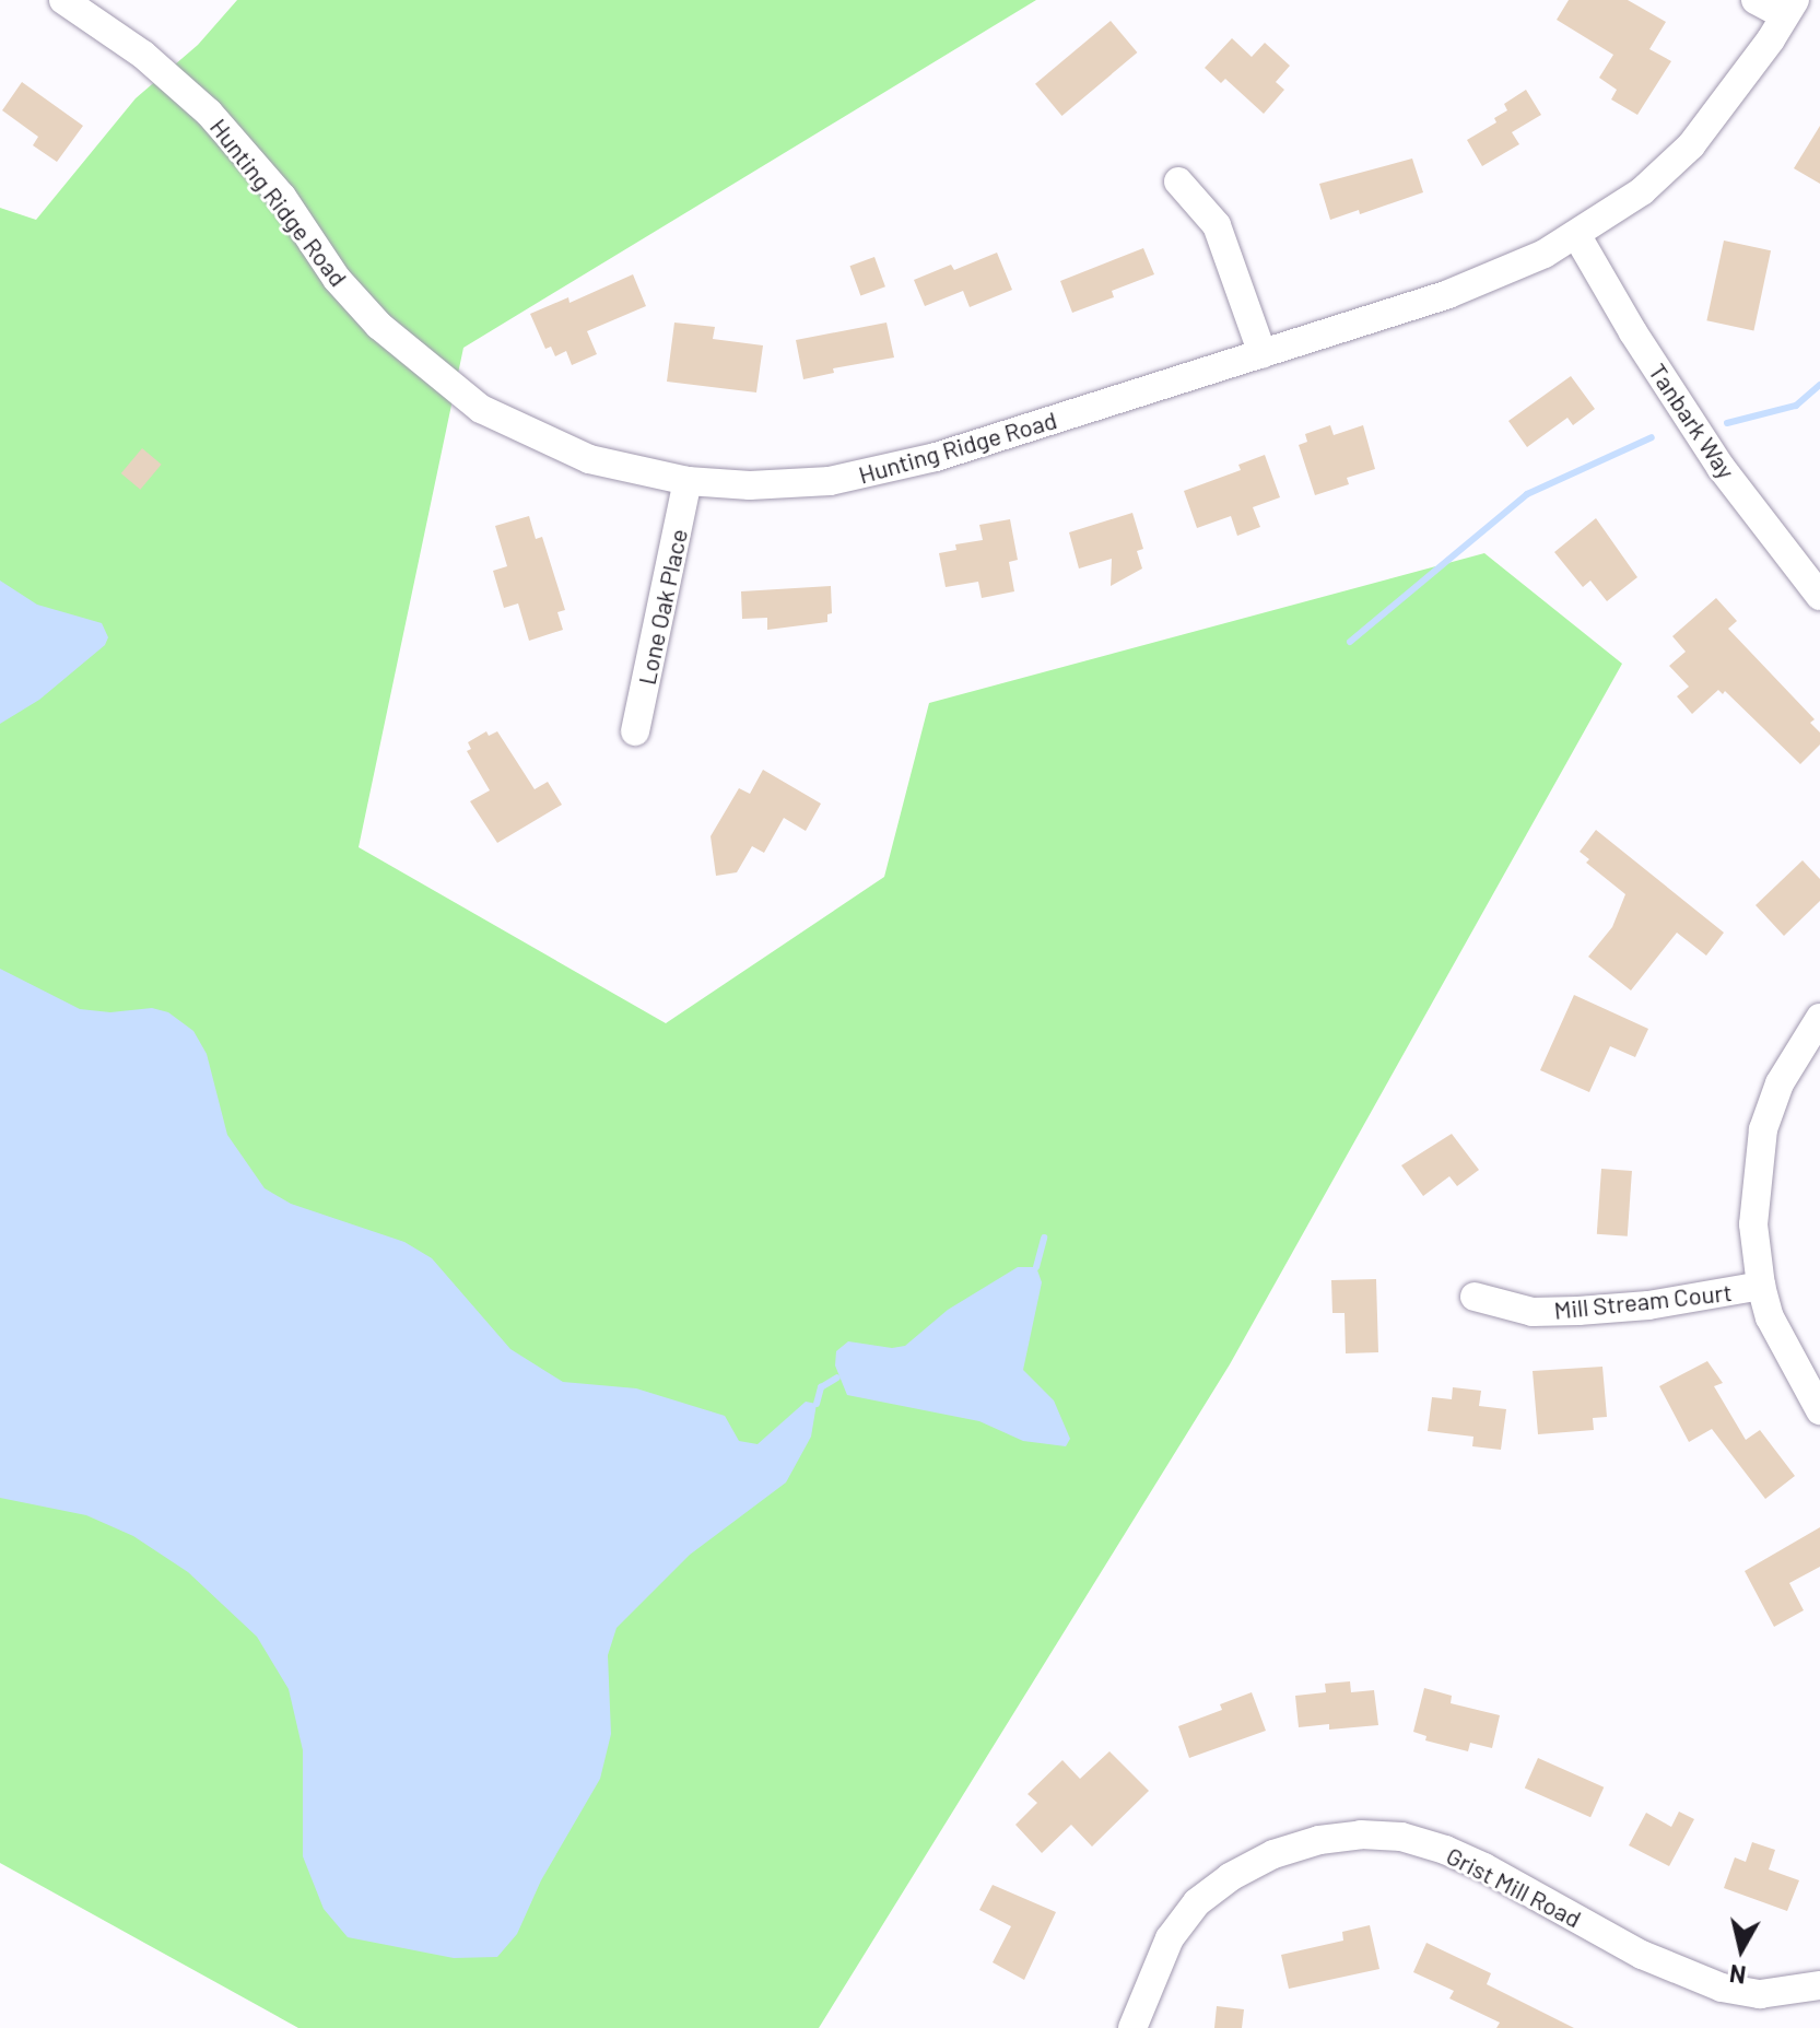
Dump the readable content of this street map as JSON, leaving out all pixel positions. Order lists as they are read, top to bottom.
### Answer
{
  "streets": {
    "street": [
      "Hunting Ridge Road",
      "Tanbark Way",
      "Lone Oak Place",
      "Mill Stream Court",
      "Grist Mill Road"
    ]
  },
  "crossings": [
    ["Hunting Ridge Road", "Tanbark Way"],
    ["Hunting Ridge Road", "Lone Oak Place"]
  ],
  "north": "bottom"
}
